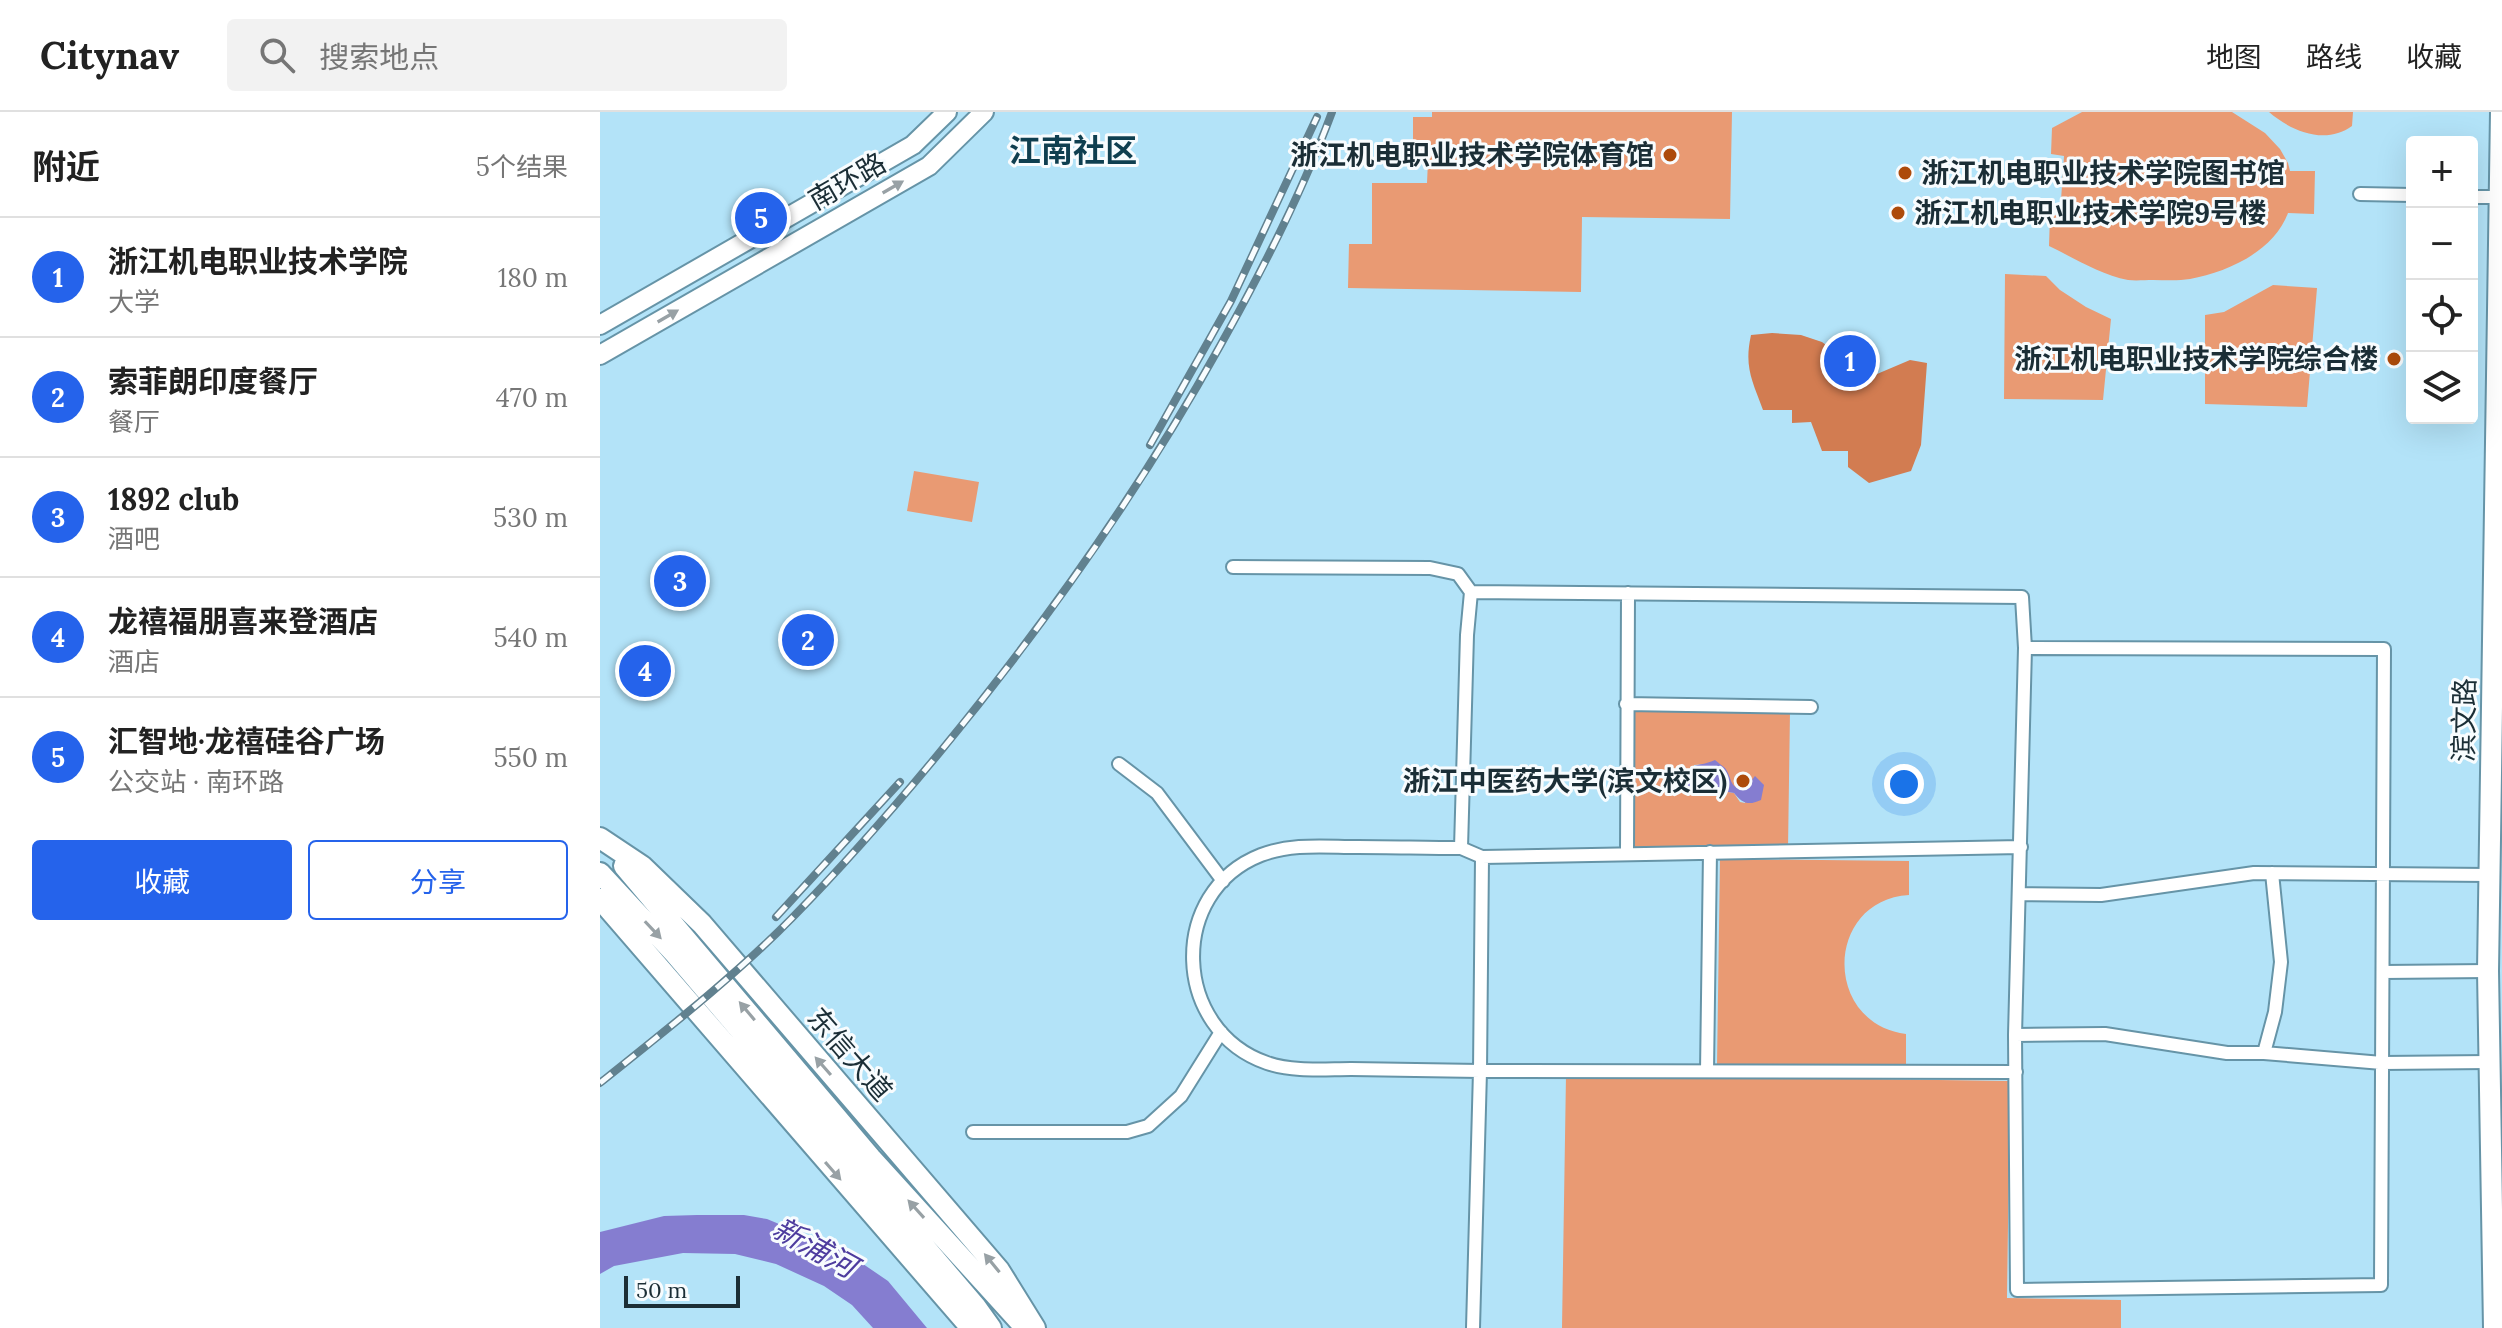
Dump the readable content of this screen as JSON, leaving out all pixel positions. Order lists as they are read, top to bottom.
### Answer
{
  "streets": {
    "main road": ["南环路", "滨文路", "东信大道"]
  },
  "districts": ["江南社区"],
  "water": ["新浦河"],
  "places": [
    "浙江机电职业技术学院体育馆",
    "浙江机电职业技术学院图书馆",
    "浙江机电职业技术学院9号楼",
    "浙江机电职业技术学院综合楼",
    "浙江中医药大学(滨文校区)"
  ],
  "scale_bar": "50 m",
  "page": {
    "header": "Citynav",
    "search": "搜索地点",
    "nav": ["地图", "路线", "收藏"],
    "heading": ["附近", "5个结果"],
    "map_buttons": ["+", "−"],
    "pins": [
      "5",
      "1",
      "3",
      "2",
      "4"
    ],
    "list": [
      {
        "mark": "1",
        "name": "浙江机电职业技术学院",
        "note": "大学",
        "value": "180 m"
      },
      {
        "mark": "2",
        "name": "索菲朗印度餐厅",
        "note": "餐厅",
        "value": "470 m"
      },
      {
        "mark": "3",
        "name": "1892 club",
        "note": "酒吧",
        "value": "530 m"
      },
      {
        "mark": "4",
        "name": "龙禧福朋喜来登酒店",
        "note": "酒店",
        "value": "540 m"
      },
      {
        "mark": "5",
        "name": "汇智地·龙禧硅谷广场",
        "note": "公交站 · 南环路",
        "value": "550 m"
      }
    ],
    "buttons": ["收藏", "分享"],
    "scale": "50 m"
  }
}
